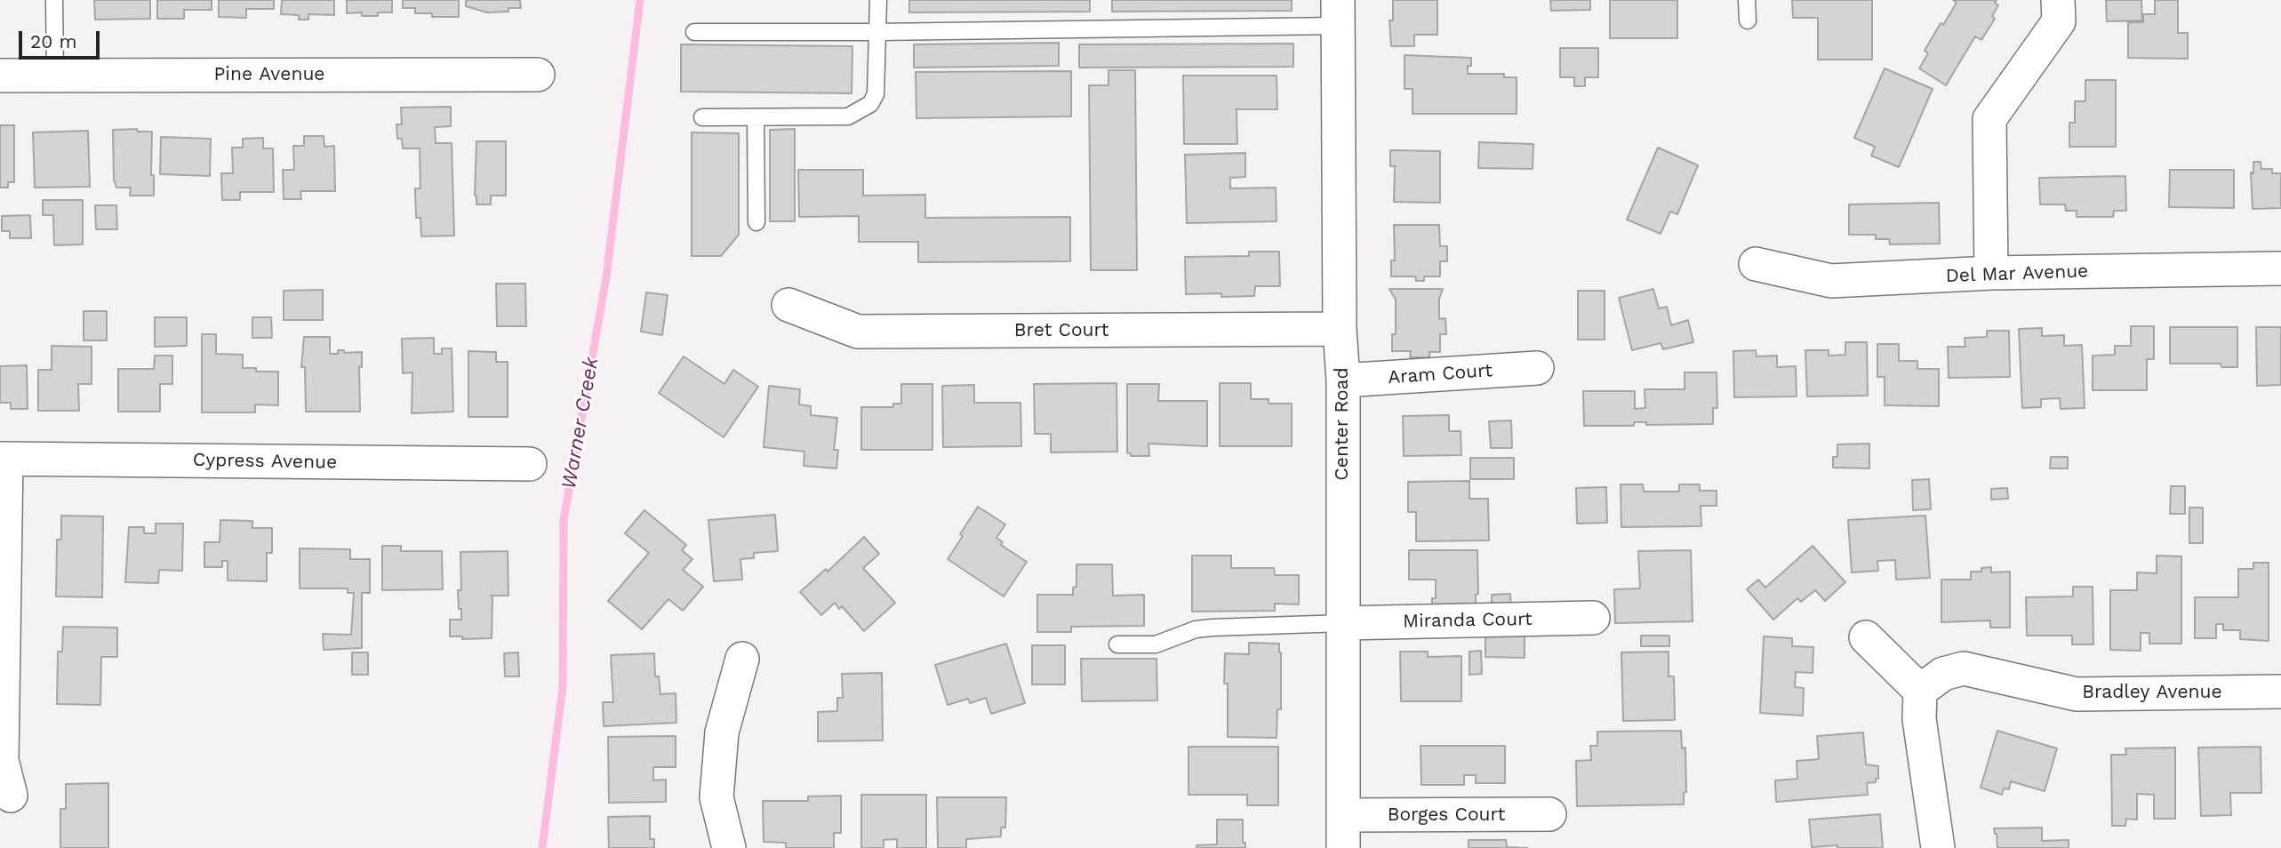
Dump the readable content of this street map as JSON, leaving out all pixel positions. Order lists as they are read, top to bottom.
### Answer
{
  "streets": {
    "street": [
      "Pine Avenue",
      "Del Mar Avenue",
      "Bret Court",
      "Aram Court",
      "Center Road",
      "Cypress Avenue",
      "Miranda Court",
      "Bradley Avenue",
      "Borges Court"
    ]
  },
  "crossings": [
    ["Bret Court", "Center Road"],
    ["Aram Court", "Center Road"],
    ["Center Road", "Miranda Court"],
    ["Center Road", "Borges Court"]
  ],
  "water": ["Warner Creek"],
  "scale_bar": "20 m"
}
